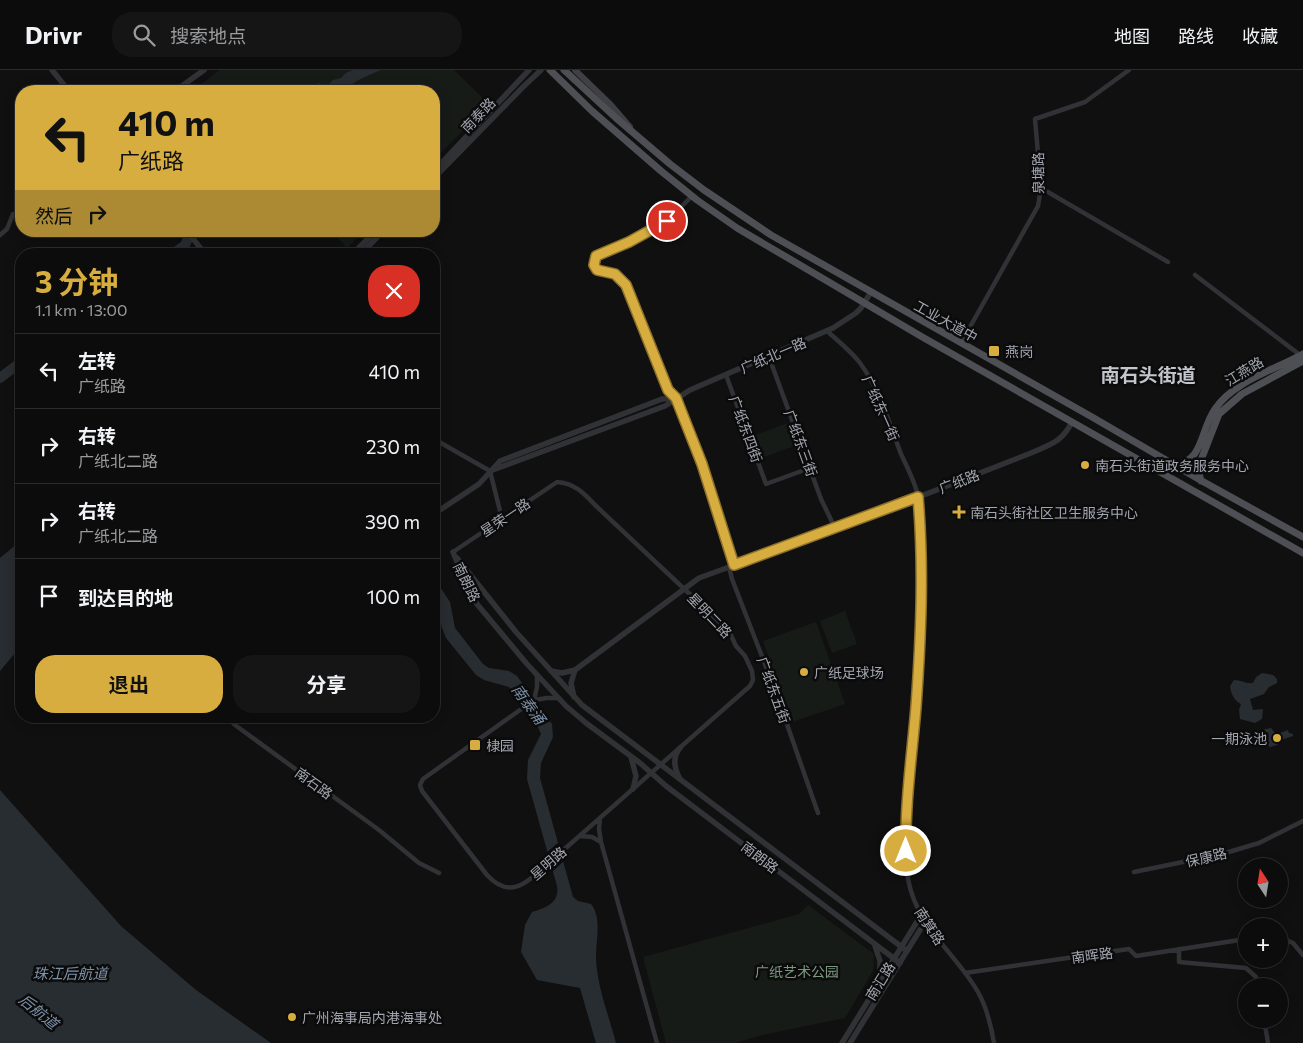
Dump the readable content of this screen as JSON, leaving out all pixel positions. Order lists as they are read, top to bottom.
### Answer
{
  "streets": {
    "main road": ["工业大道中", "江燕路"],
    "street": [
      "南泰路",
      "泉塘路",
      "广纸北一路",
      "广纸东一街",
      "广纸东四街",
      "广纸东三街",
      "广纸路",
      "星荣一路",
      "南朗路",
      "星明二路",
      "广纸东五街",
      "南石路",
      "保康路",
      "星明路",
      "南箕路",
      "南晖路",
      "南汇路"
    ]
  },
  "crossings": [
    ["泉塘路", "工业大道中"],
    ["工业大道中", "广纸北一路"],
    ["工业大道中", "江燕路"],
    ["广纸北一路", "广纸东一街"],
    ["广纸北一路", "广纸东四街"],
    ["广纸北一路", "广纸东三街"],
    ["广纸东一街", "广纸路"],
    ["广纸东一街", "南箕路"],
    ["广纸东四街", "广纸东三街"],
    ["广纸东三街", "广纸路"],
    ["广纸路", "星明二路"],
    ["广纸路", "广纸东五街"],
    ["广纸路", "南箕路"],
    ["星荣一路", "南朗路"],
    ["星荣一路", "星明二路"],
    ["南朗路", "星明二路"],
    ["南朗路", "星明路"],
    ["南朗路", "南汇路"],
    ["星明二路", "星明路"],
    ["南箕路", "南晖路"]
  ],
  "districts": ["南石头街道"],
  "water": ["南泰涌", "珠江后航道", "后航道"],
  "parks": ["广纸艺术公园"],
  "places": {
    "transit": ["燕岗", "棣园"],
    "other": [
      "南石头街道政务服务中心",
      "广纸足球场",
      "一期泳池",
      "广州海事局内港海事处"
    ],
    "health": ["南石头街社区卫生服务中心"]
  },
  "north": "top",
  "page": {
    "header": "Drivr",
    "search": "搜索地点",
    "nav": ["地图", "路线", "收藏"],
    "turn": ["410 m", "广纸路"],
    "then": "然后",
    "heading": ["3 分钟", "1.1 km · 13:00"],
    "list": [
      {
        "name": "左转",
        "note": "广纸路",
        "value": "410 m"
      },
      {
        "name": "右转",
        "note": "广纸北二路",
        "value": "230 m"
      },
      {
        "name": "右转",
        "note": "广纸北二路",
        "value": "390 m"
      },
      {
        "name": "到达目的地",
        "value": "100 m"
      }
    ],
    "buttons": ["退出", "分享"],
    "map_buttons": ["+", "−"]
  }
}
